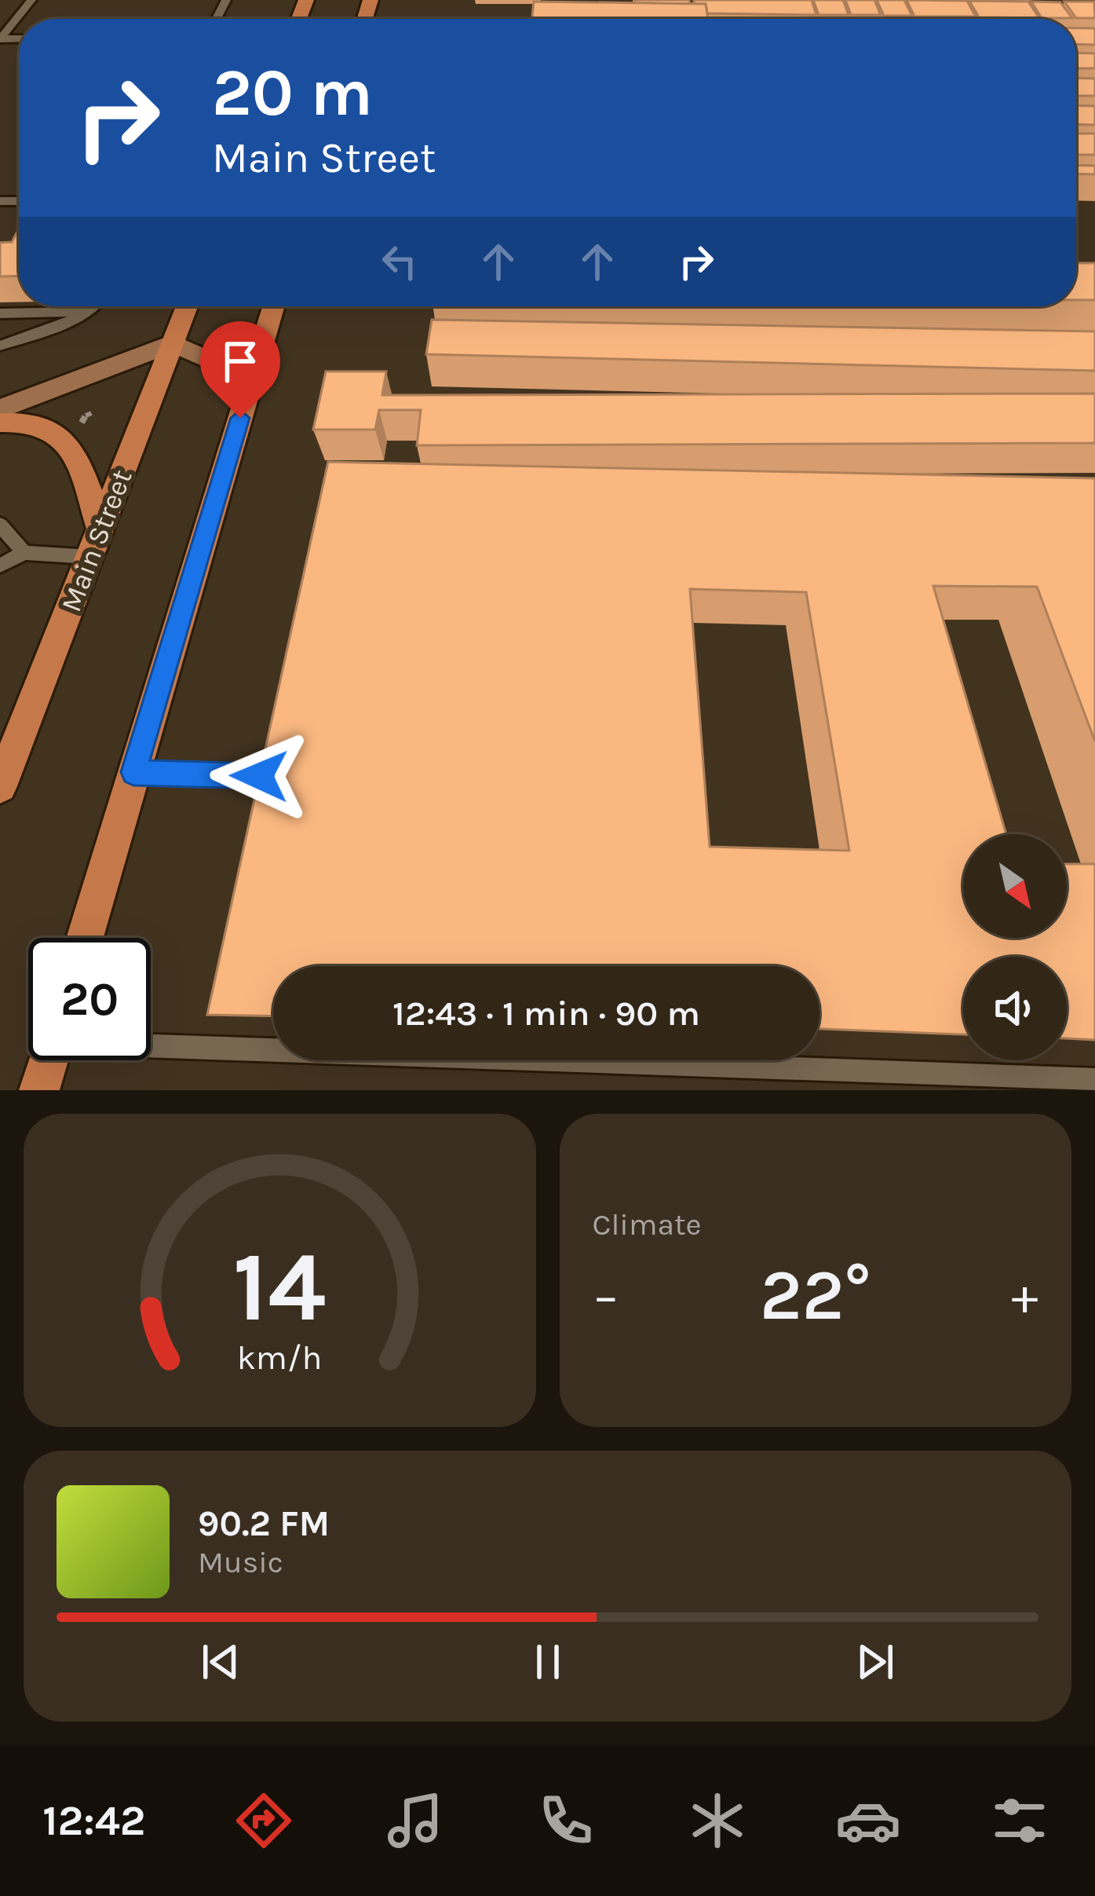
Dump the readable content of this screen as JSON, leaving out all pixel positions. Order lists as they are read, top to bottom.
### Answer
{
  "streets": {
    "main road": ["Main Street"]
  },
  "north": "bottom right",
  "page": {
    "turn": ["20 m", "Main Street"],
    "limit": "20",
    "trip": "12:43 · 1 min · 90 m",
    "tile": "Climate",
    "heat": ["−", "22°", "+"],
    "song": ["90.2 FM", "Music"],
    "tabs": "12:42",
    "gauge": ["14", "km/h"]
  }
}
